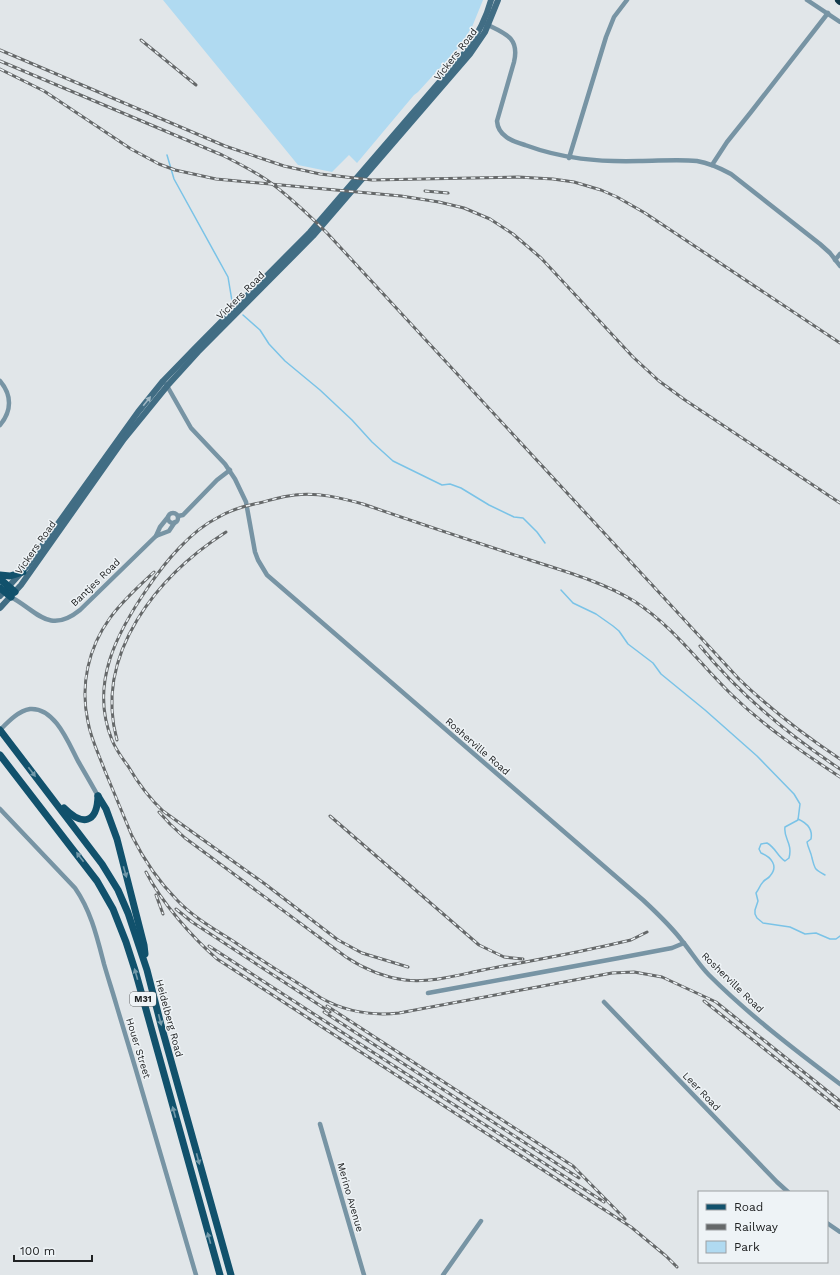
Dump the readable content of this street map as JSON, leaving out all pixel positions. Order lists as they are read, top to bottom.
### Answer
{
  "streets": {
    "main road": ["Vickers Road", "M31", "Heidelberg Road"],
    "street": [
      "Bantjes Road",
      "Rosherville Road",
      "Houer Street",
      "Leer Road",
      "Merino Avenue"
    ]
  },
  "crossings": [
    ["Vickers Road", "Bantjes Road"],
    ["Vickers Road", "Rosherville Road"]
  ],
  "legend": ["Road", "Railway", "Park"],
  "scale_bar": "100 m"
}
